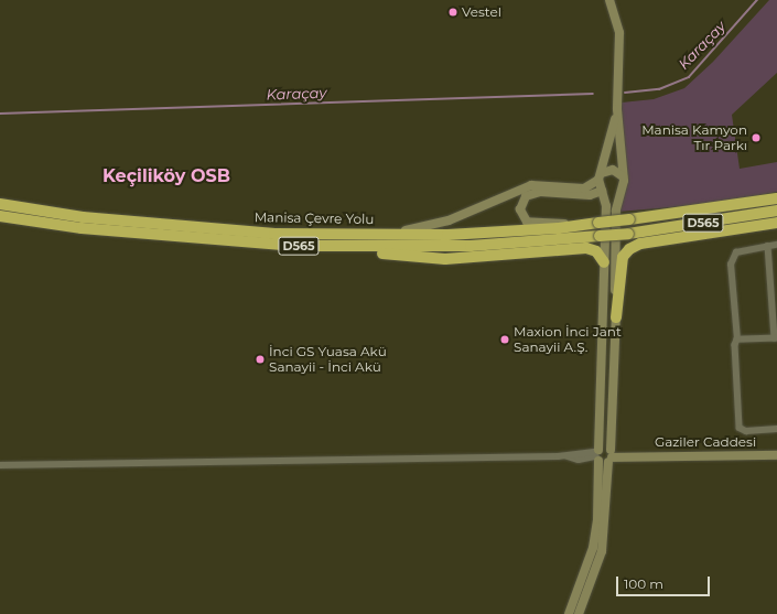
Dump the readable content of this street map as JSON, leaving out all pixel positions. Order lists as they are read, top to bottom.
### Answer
{
  "streets": {
    "highway": ["Manisa Çevre Yolu", "D565"],
    "street": ["Gaziler Caddesi"]
  },
  "districts": ["Keçiliköy OSB"],
  "water": ["Karaçay"],
  "places": [
    "Vestel",
    "Manisa Kamyon Tır Parkı",
    "Maxion İnci Jant Sanayii A.Ş.",
    "İnci GS Yuasa Akü Sanayii - İnci Akü"
  ],
  "scale_bar": "100 m"
}
